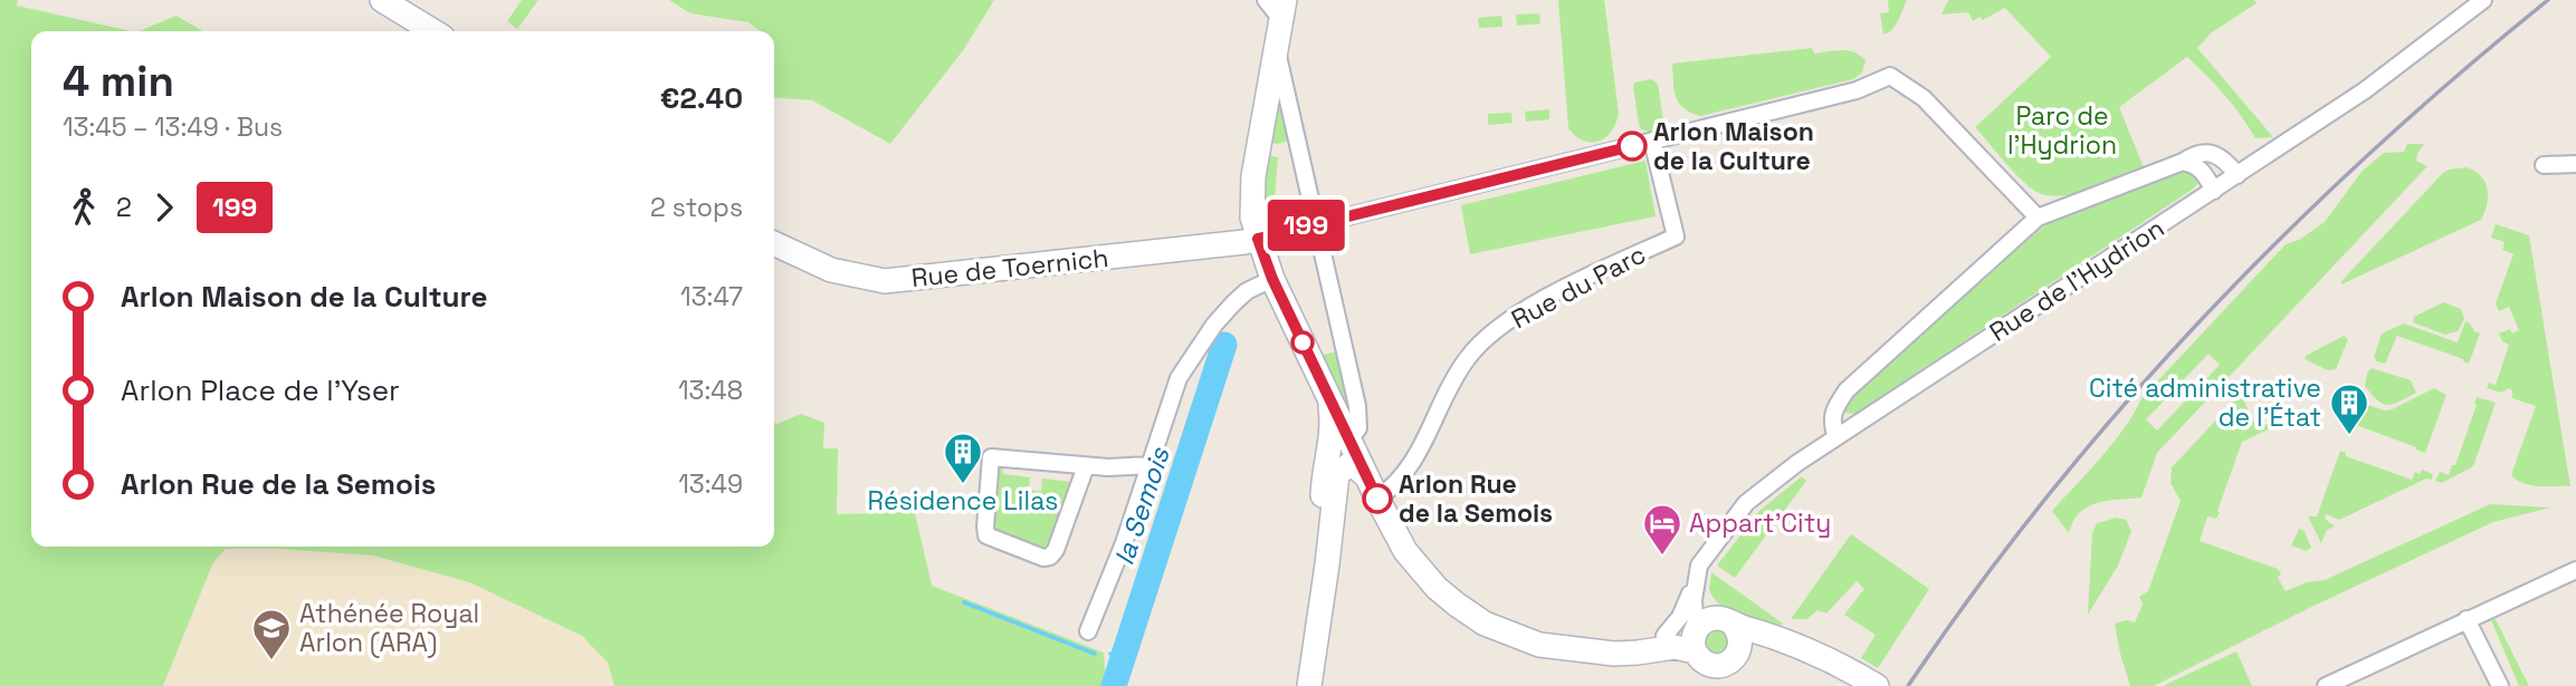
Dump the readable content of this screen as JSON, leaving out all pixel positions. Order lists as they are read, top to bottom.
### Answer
{
  "streets": {
    "main road": ["Rue de Toernich"],
    "street": ["Rue de l'Hydrion", "Rue du Parc"]
  },
  "water": ["la Semois"],
  "parks": ["Parc de l'Hydrion"],
  "places": {
    "other": ["Arlon Maison de la Culture", "Arlon Rue de la Semois"],
    "building": ["Cité administrative de l'État", "Résidence Lilas"],
    "hotel": ["Appart'City"],
    "school or university": ["Athénée Royal Arlon (ARA)"]
  },
  "lines": ["bus line 199"],
  "page": {
    "on_map": "199",
    "heading": ["4 min", "13:45 – 13:49 · Bus", "€2.40"],
    "legs": ["2", "199", "2 stops"],
    "list": [
      {
        "name": "Arlon Maison de la Culture",
        "value": "13:47"
      },
      {
        "name": "Arlon Place de l'Yser",
        "value": "13:48"
      },
      {
        "name": "Arlon Rue de la Semois",
        "value": "13:49"
      }
    ]
  }
}
